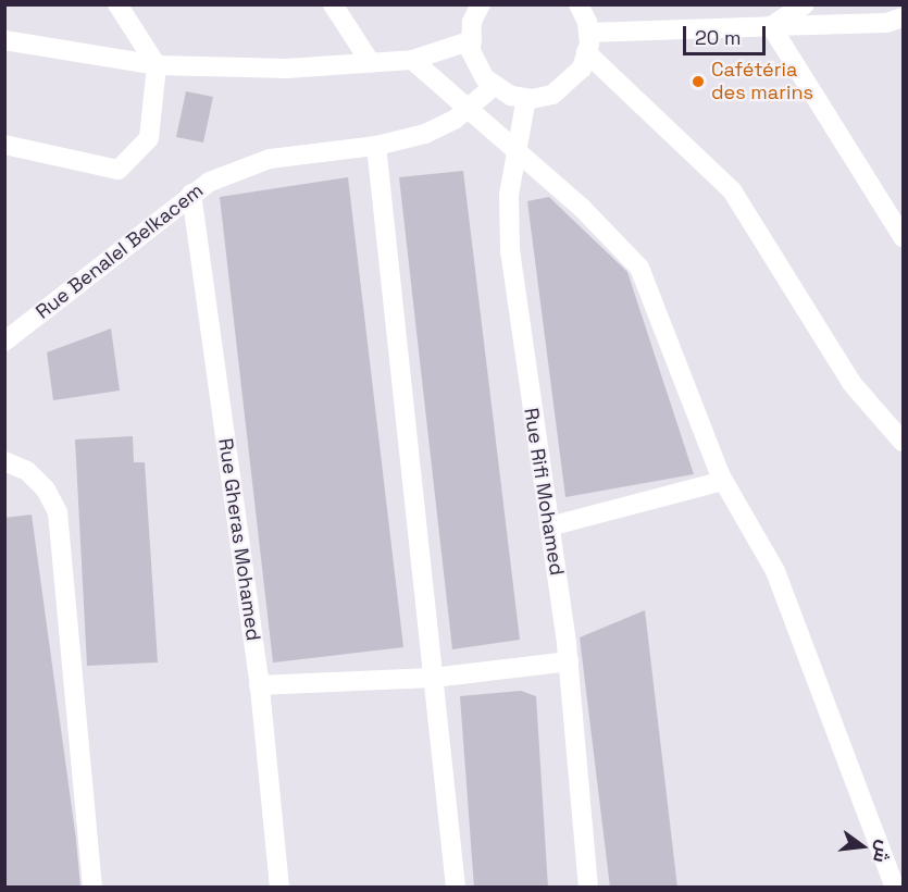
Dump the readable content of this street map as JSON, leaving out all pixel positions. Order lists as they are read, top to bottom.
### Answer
{
  "streets": {
    "street": ["Rue Benalel Belkacem", "Rue Rifi Mohamed", "Rue Gheras Mohamed"]
  },
  "crossings": [
    ["Rue Benalel Belkacem", "Rue Gheras Mohamed"]
  ],
  "places": ["Cafétéria des marins"],
  "scale_bar": "20 m",
  "north": "right"
}
